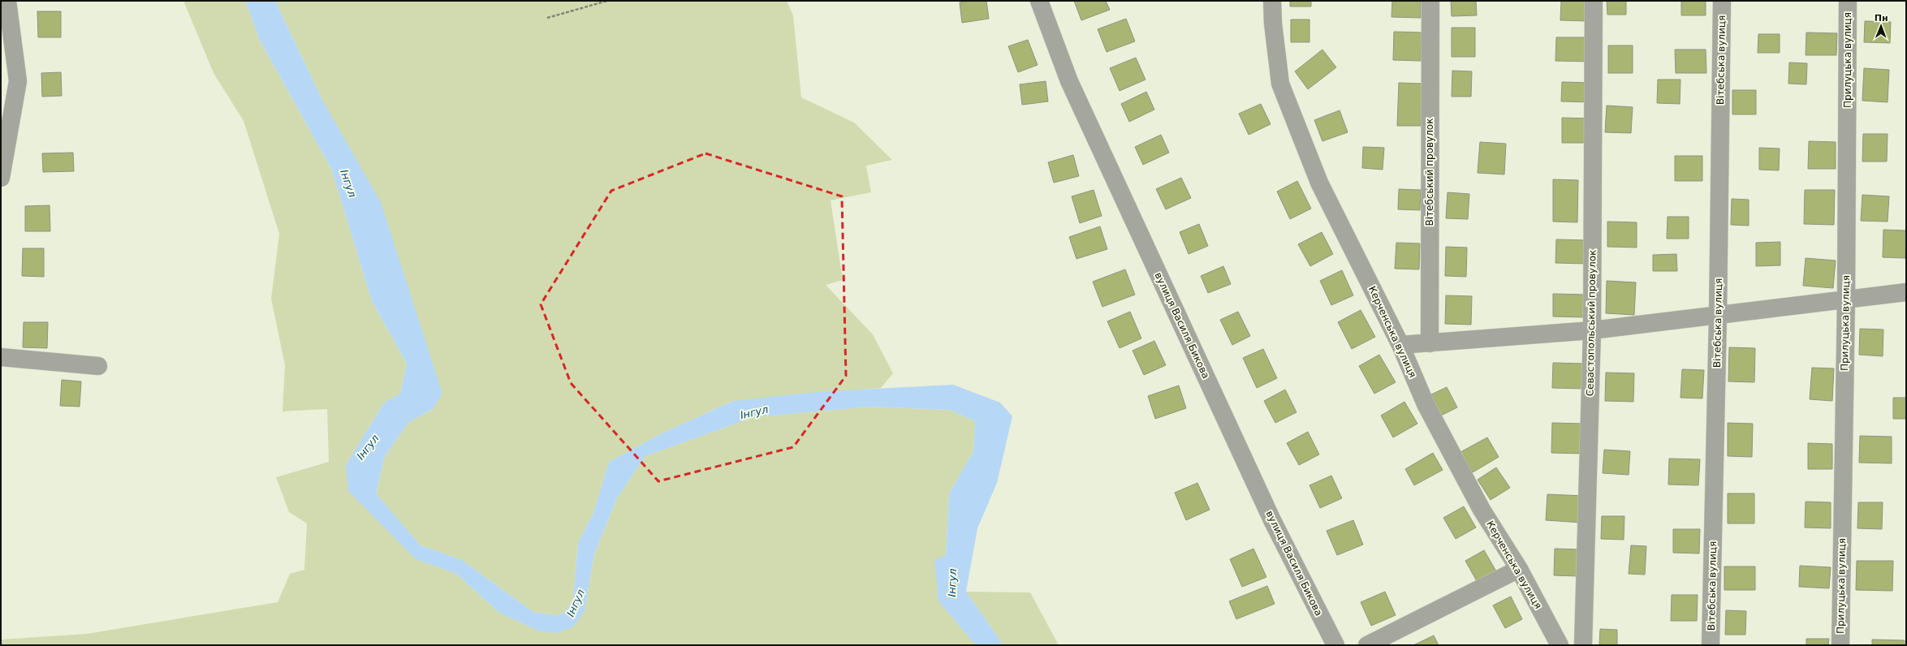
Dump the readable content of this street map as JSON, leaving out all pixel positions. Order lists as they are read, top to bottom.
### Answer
{
  "streets": {
    "street": [
      "Вітебська вулиця",
      "Прилуцька вулиця",
      "Вітебський провулок",
      "Севастопольський провулок",
      "вулиця Василя Бикова",
      "Керченська вулиця"
    ]
  },
  "water": ["Інгул"],
  "north": "top"
}
